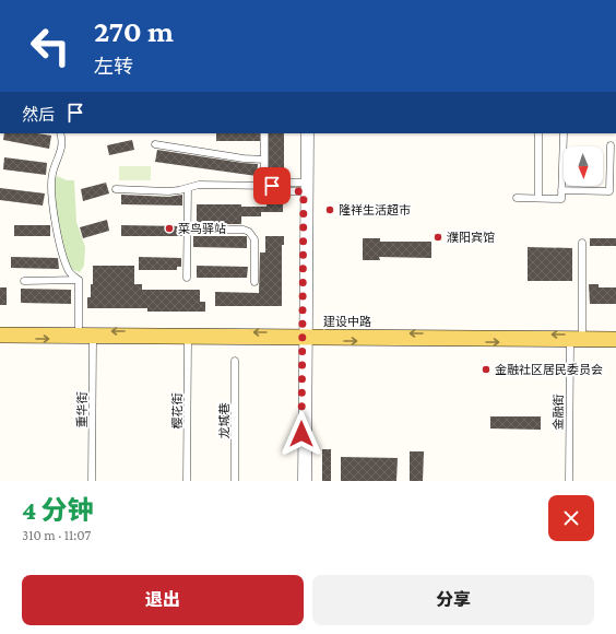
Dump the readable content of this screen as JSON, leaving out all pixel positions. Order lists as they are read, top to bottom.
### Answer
{
  "streets": {
    "main road": ["建设中路"],
    "street": [
      "重华街",
      "樱花街",
      "金融街",
      "龙城巷"
    ]
  },
  "crossings": [
    ["建设中路", "重华街"],
    ["建设中路", "樱花街"],
    ["建设中路", "金融街"]
  ],
  "places": [
    "隆祥生活超市",
    "菜鸟驿站",
    "濮阳宾馆",
    "金融社区居民委员会"
  ],
  "north": "bottom",
  "page": {
    "turn": ["270 m", "左转"],
    "then": "然后",
    "heading": ["4 分钟", "310 m · 11:07"],
    "buttons": ["退出", "分享"]
  }
}
